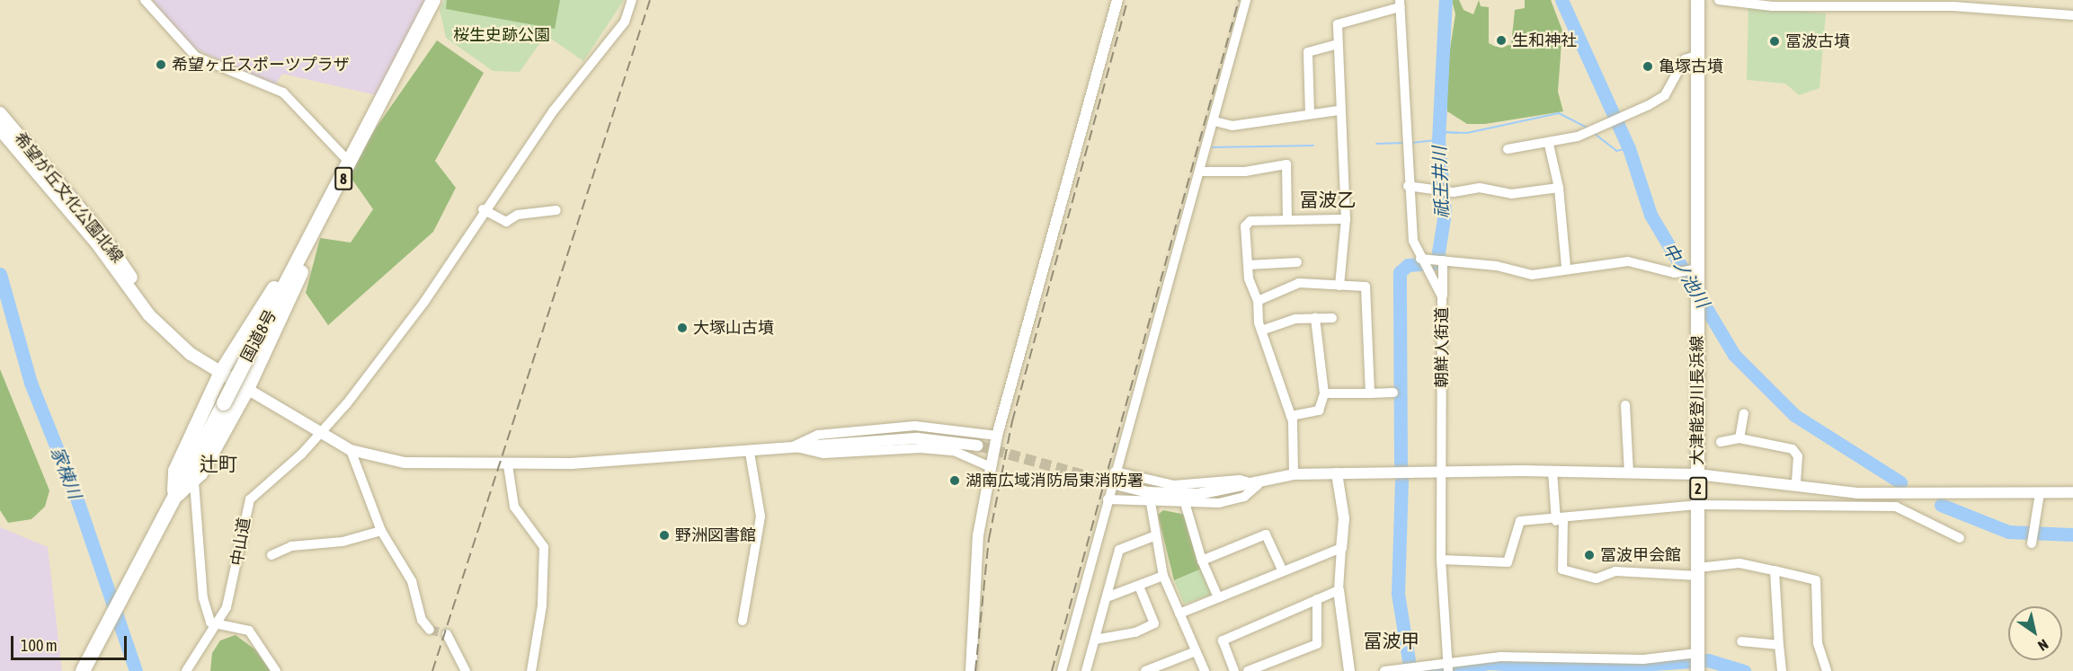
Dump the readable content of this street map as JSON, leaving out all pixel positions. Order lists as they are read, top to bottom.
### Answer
{
  "streets": {
    "highway": ["8", "国道8号"],
    "main road": ["希望が丘文化公園北線", "大津能登川長浜線", "2"],
    "street": ["朝鮮人街道", "中山道"]
  },
  "districts": ["冨波乙", "辻町", "冨波甲"],
  "water": ["祇王井川", "中ノ池川", "家棟川"],
  "parks": ["桜生史跡公園"],
  "places": [
    "生和神社",
    "冨波古墳",
    "希望ヶ丘スポーツプラザ",
    "亀塚古墳",
    "大塚山古墳",
    "湖南広域消防局東消防署",
    "野洲図書館",
    "冨波甲会館"
  ],
  "scale_bar": "100 m",
  "north": "bottom right"
}
